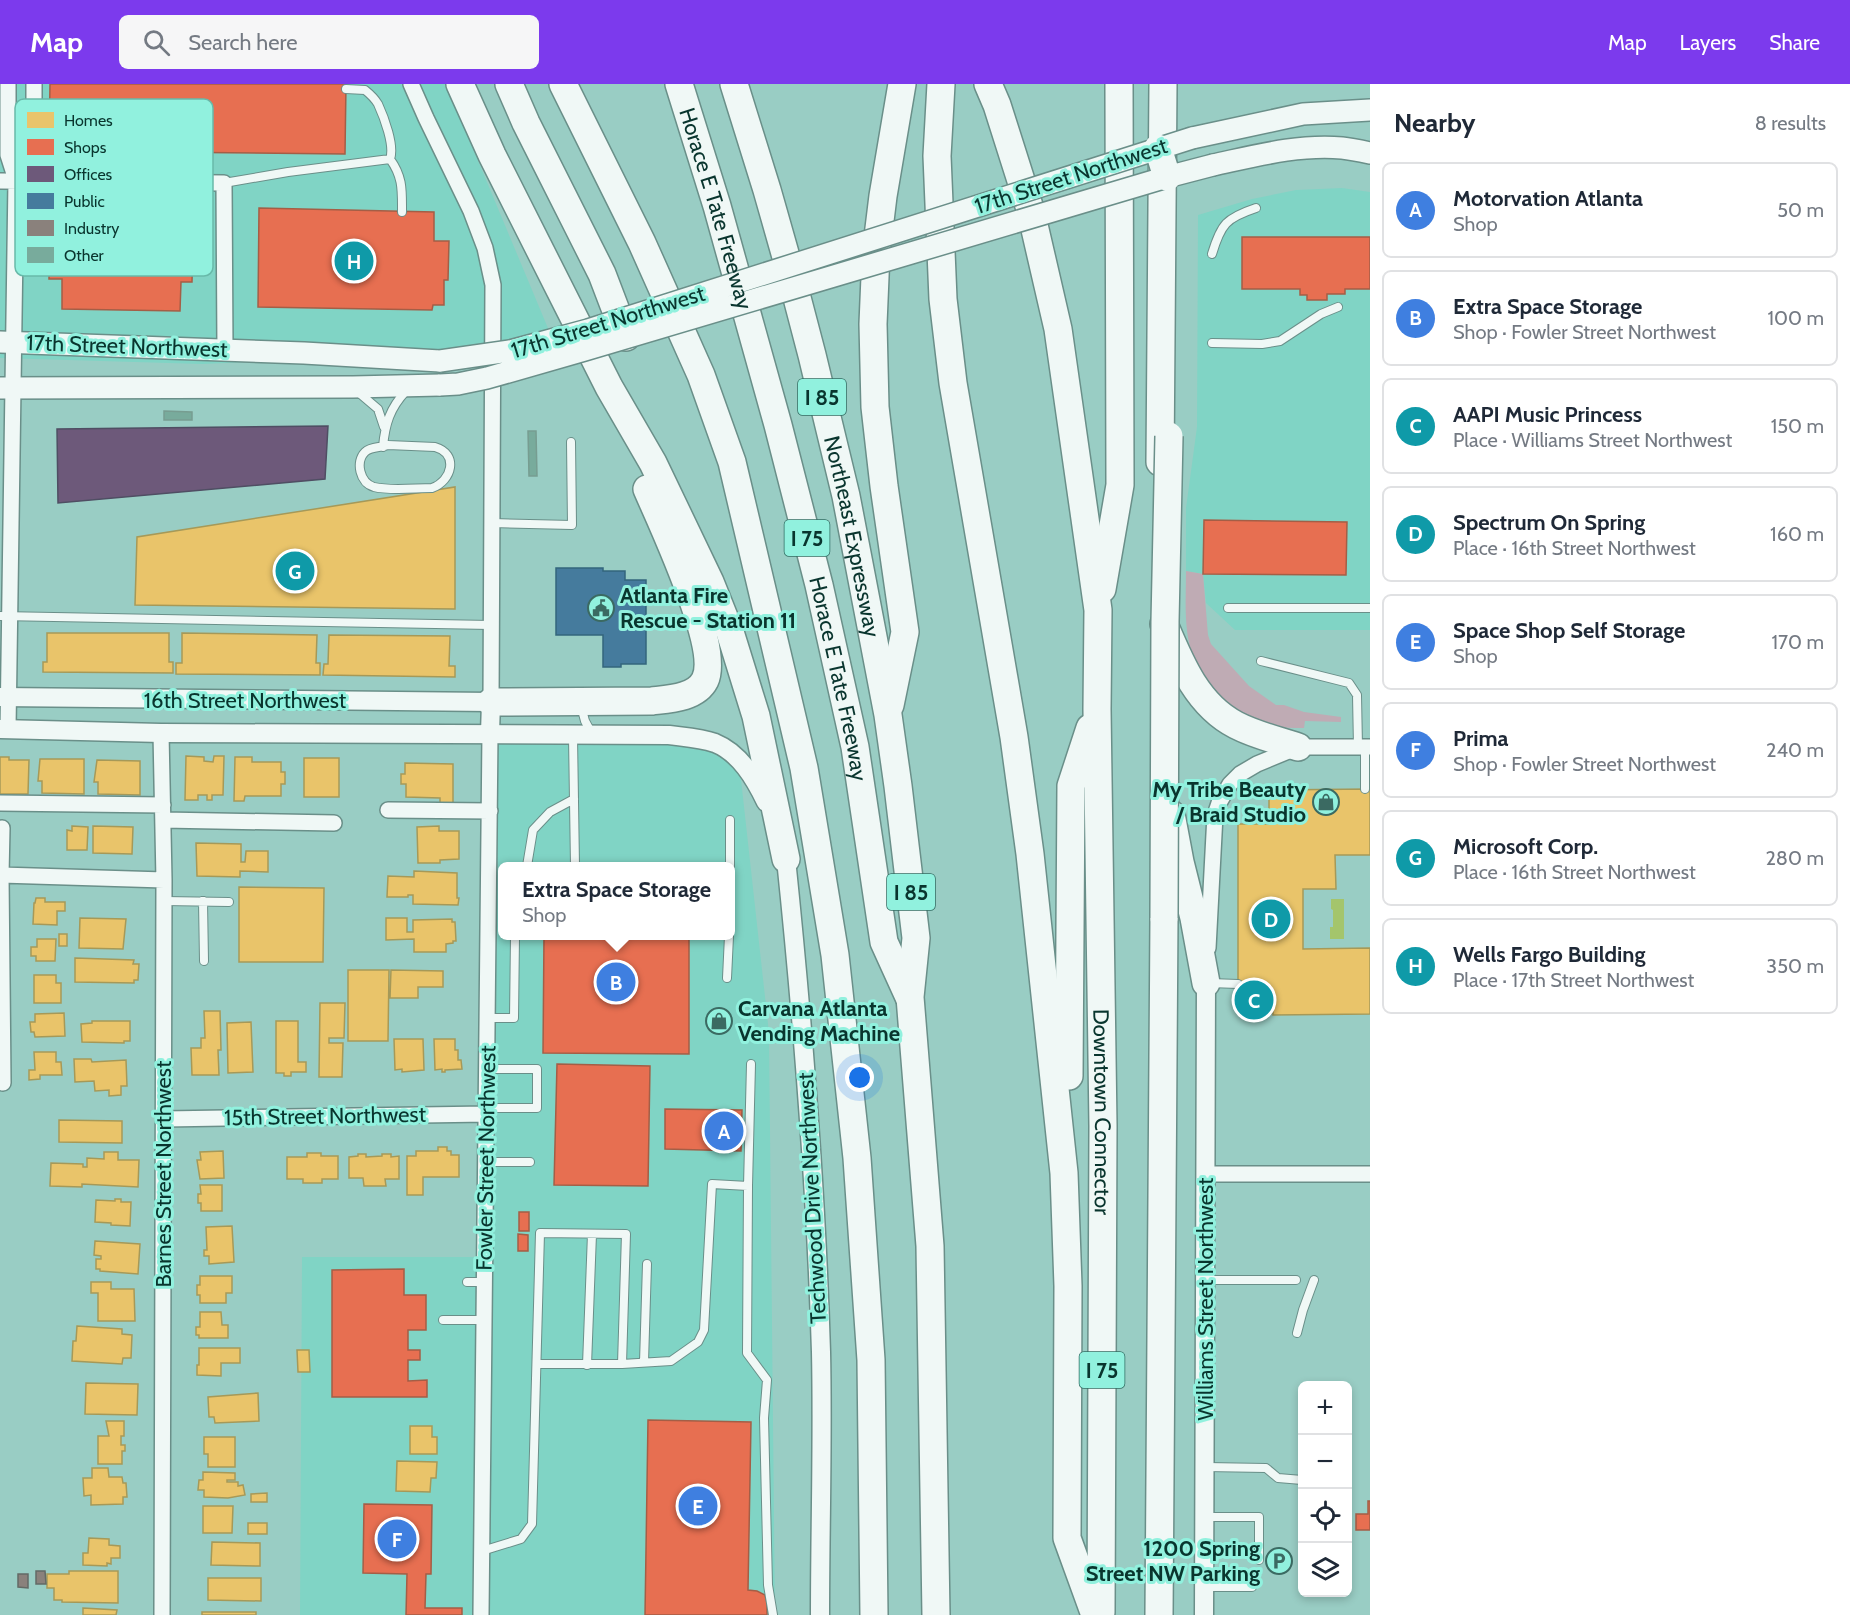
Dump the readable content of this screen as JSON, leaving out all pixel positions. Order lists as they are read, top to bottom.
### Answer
{
  "streets": {
    "highway": [
      "Horace E Tate Freeway",
      "I 85",
      "Northeast Expressway",
      "I 75",
      "Downtown Connector"
    ],
    "main road": ["17th Street Northwest"],
    "street": [
      "16th Street Northwest",
      "15th Street Northwest",
      "Fowler Street Northwest",
      "Barnes Street Northwest",
      "Techwood Drive Northwest",
      "Williams Street Northwest"
    ]
  },
  "crossings": [
    ["Horace E Tate Freeway", "Northeast Expressway"],
    ["Horace E Tate Freeway", "I 75"],
    ["Northeast Expressway", "I 75"],
    ["I 75", "Downtown Connector"],
    ["16th Street Northwest", "Fowler Street Northwest"],
    ["16th Street Northwest", "Barnes Street Northwest"],
    ["16th Street Northwest", "Techwood Drive Northwest"],
    ["15th Street Northwest", "Fowler Street Northwest"],
    ["15th Street Northwest", "Barnes Street Northwest"],
    ["Fowler Street Northwest", "Techwood Drive Northwest"]
  ],
  "places": {
    "public building": ["Atlanta Fire Rescue - Station 11"],
    "shop": ["My Tribe Beauty / Braid Studio", "Carvana Atlanta Vending Machine"],
    "parking": ["1200 Spring Street NW Parking"]
  },
  "legend": [
    "Homes",
    "Shops",
    "Offices",
    "Public",
    "Industry",
    "Other"
  ],
  "page": {
    "header": "Map",
    "search": "Search here",
    "nav": ["Map", "Layers", "Share"],
    "heading": ["Nearby", "8 results"],
    "list": [
      {
        "mark": "A",
        "name": "Motorvation Atlanta",
        "note": "Shop",
        "value": "50 m"
      },
      {
        "mark": "B",
        "name": "Extra Space Storage",
        "note": "Shop · Fowler Street Northwest",
        "value": "100 m"
      },
      {
        "mark": "C",
        "name": "AAPI Music Princess",
        "note": "Place · Williams Street Northwest",
        "value": "150 m"
      },
      {
        "mark": "D",
        "name": "Spectrum On Spring",
        "note": "Place · 16th Street Northwest",
        "value": "160 m"
      },
      {
        "mark": "E",
        "name": "Space Shop Self Storage",
        "note": "Shop",
        "value": "170 m"
      },
      {
        "mark": "F",
        "name": "Prima",
        "note": "Shop · Fowler Street Northwest",
        "value": "240 m"
      },
      {
        "mark": "G",
        "name": "Microsoft Corp.",
        "note": "Place · 16th Street Northwest",
        "value": "280 m"
      },
      {
        "mark": "H",
        "name": "Wells Fargo Building",
        "note": "Place · 17th Street Northwest",
        "value": "350 m"
      }
    ],
    "pins": [
      "H",
      "G",
      "D",
      "B",
      "C",
      "A",
      "E",
      "F"
    ],
    "popup": ["Extra Space Storage", "Shop"],
    "map_buttons": ["+", "−"]
  }
}
